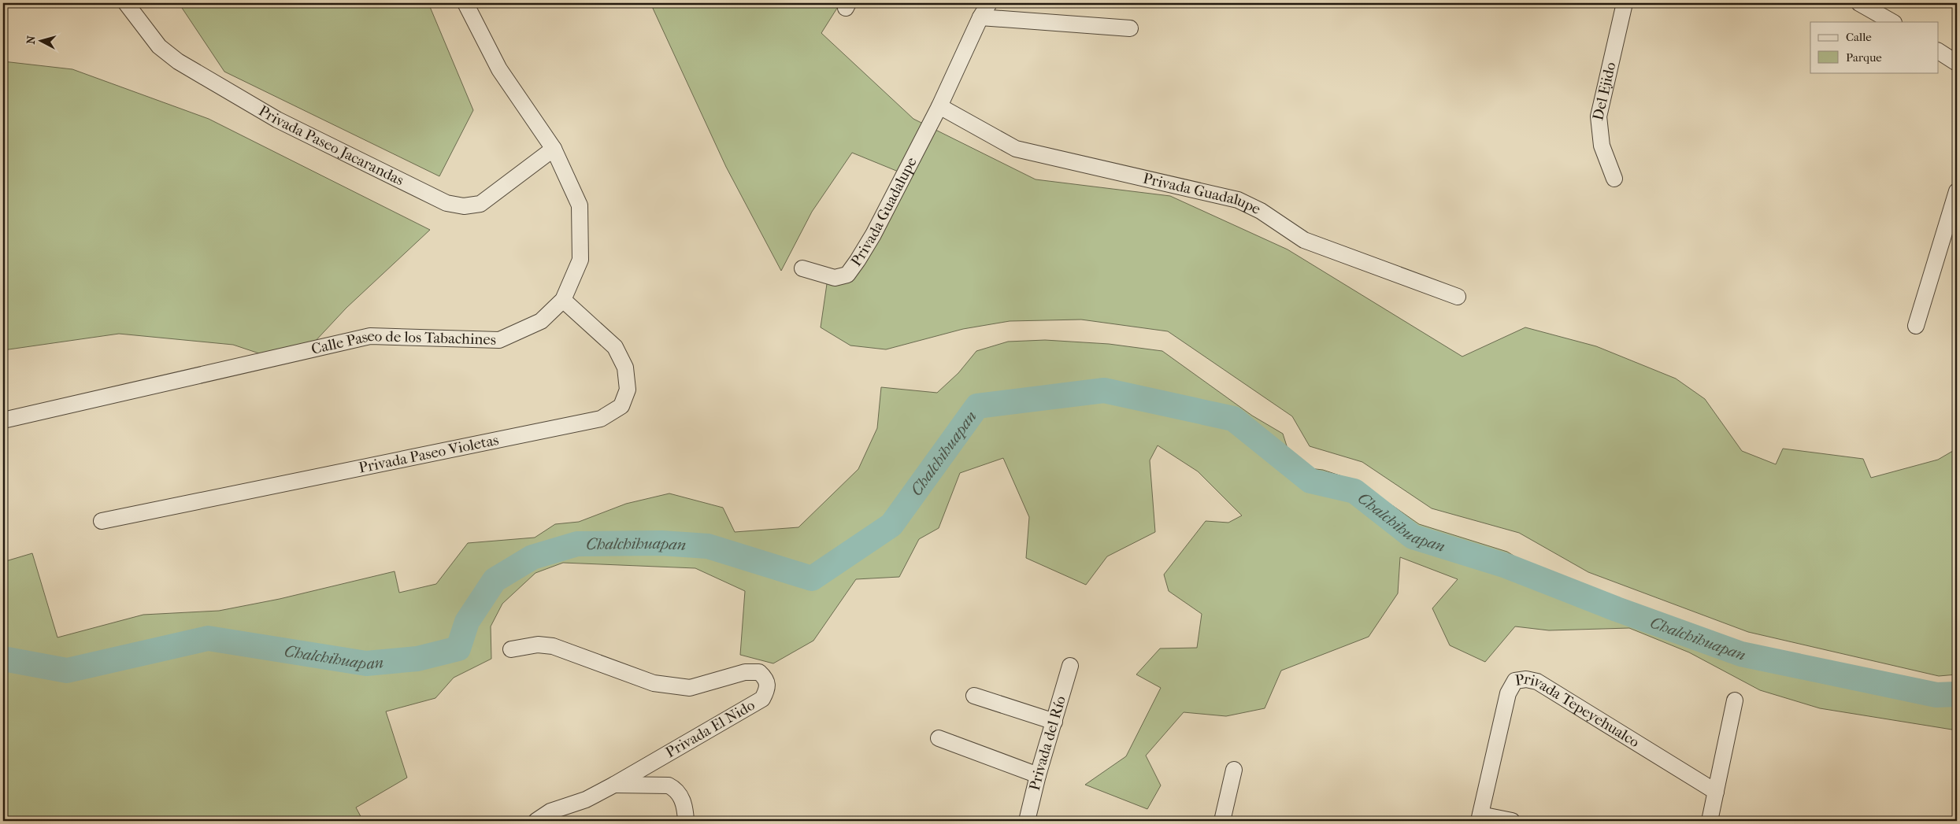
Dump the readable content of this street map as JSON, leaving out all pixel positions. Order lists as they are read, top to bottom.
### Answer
{
  "streets": {
    "street": [
      "Del Ejido",
      "Privada Paseo Jacarandas",
      "Privada Guadalupe",
      "Calle Paseo de los Tabachines",
      "Privada Paseo Violetas",
      "Privada Tepeyehualco",
      "Privada El Nido",
      "Privada del Río"
    ]
  },
  "crossings": [
    ["Privada Paseo Jacarandas", "Calle Paseo de los Tabachines"],
    ["Calle Paseo de los Tabachines", "Privada Paseo Violetas"]
  ],
  "water": ["Chalchihuapan"],
  "legend": ["Calle", "Parque"],
  "north": "left"
}
